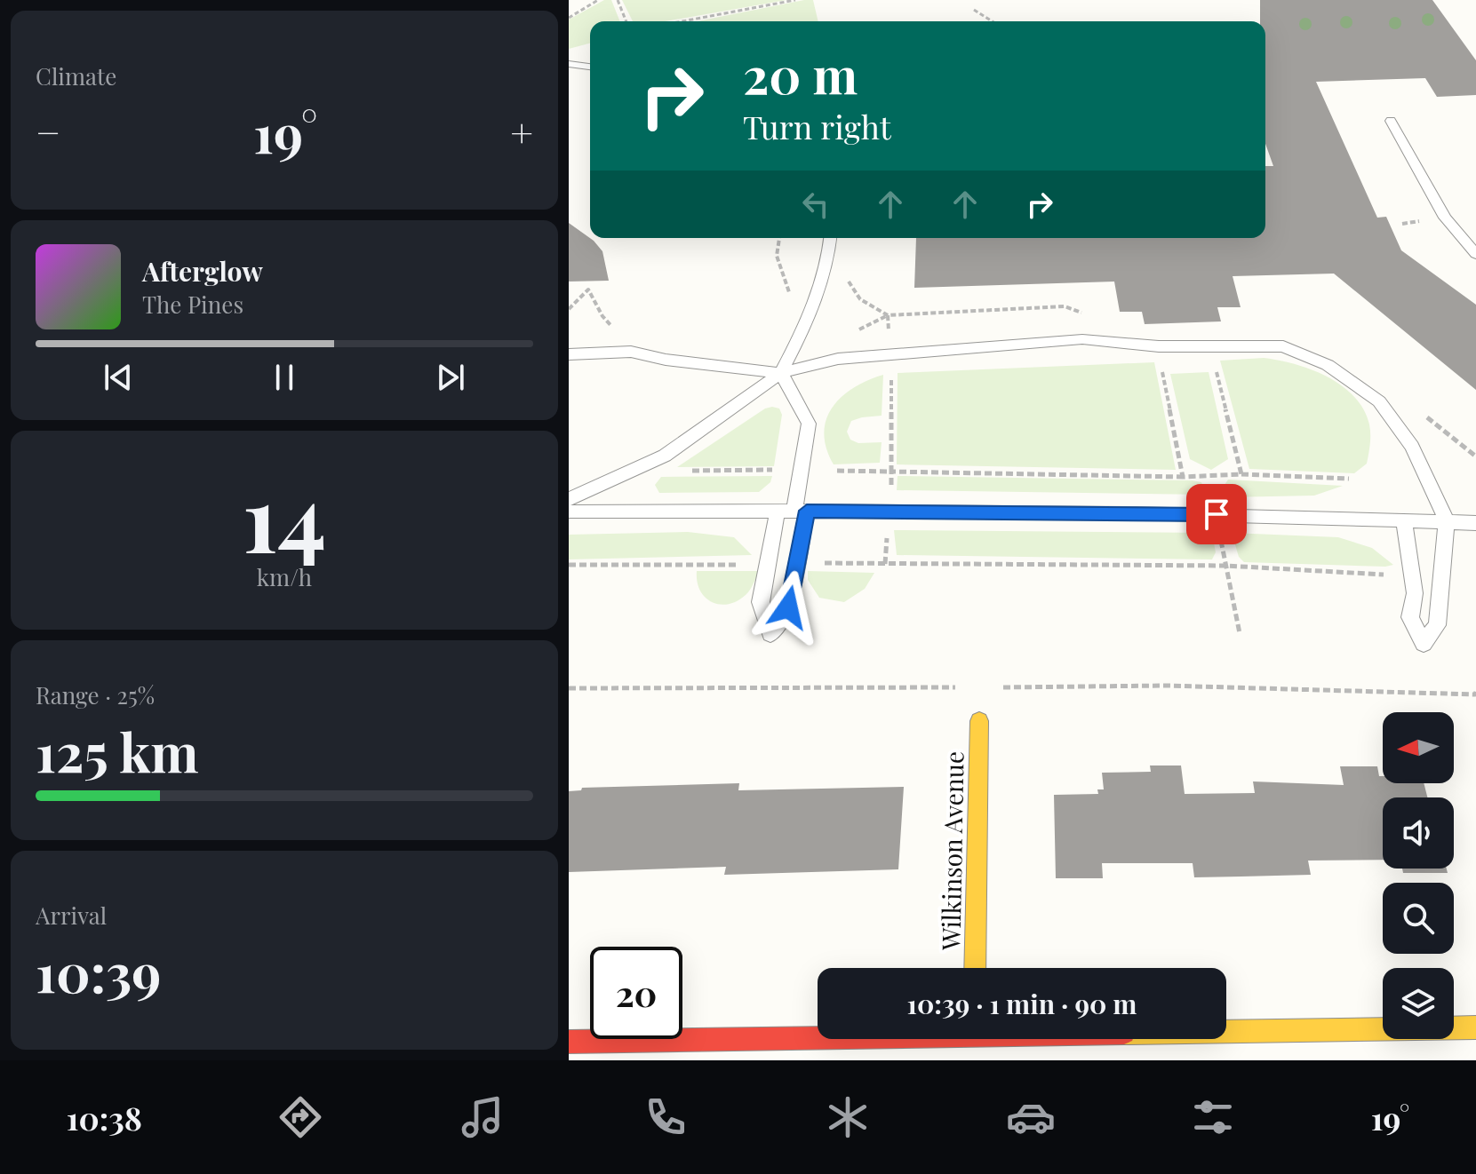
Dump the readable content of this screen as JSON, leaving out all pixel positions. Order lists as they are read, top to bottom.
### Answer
{
  "streets": {
    "street": ["Wilkinson Avenue"]
  },
  "north": "left",
  "page": {
    "tile": [
      "Climate",
      ["14", "km/h"],
      ["Range · 25%", "125 km"],
      ["Arrival", "10:39"]
    ],
    "turn": ["20 m", "Turn right"],
    "heat": ["−", "19°", "+"],
    "song": ["Afterglow", "The Pines"],
    "limit": "20",
    "trip": "10:39 · 1 min · 90 m",
    "tabs": ["10:38", "19°"]
  }
}
